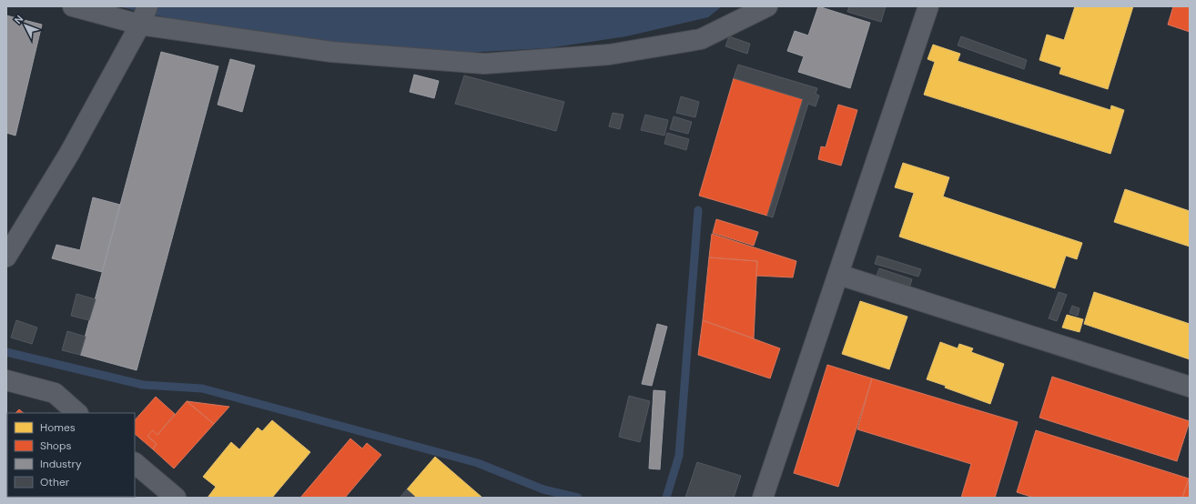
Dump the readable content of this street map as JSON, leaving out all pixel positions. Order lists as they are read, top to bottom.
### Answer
{
  "legend": [
    "Homes",
    "Shops",
    "Industry",
    "Other"
  ],
  "north": "top left"
}
